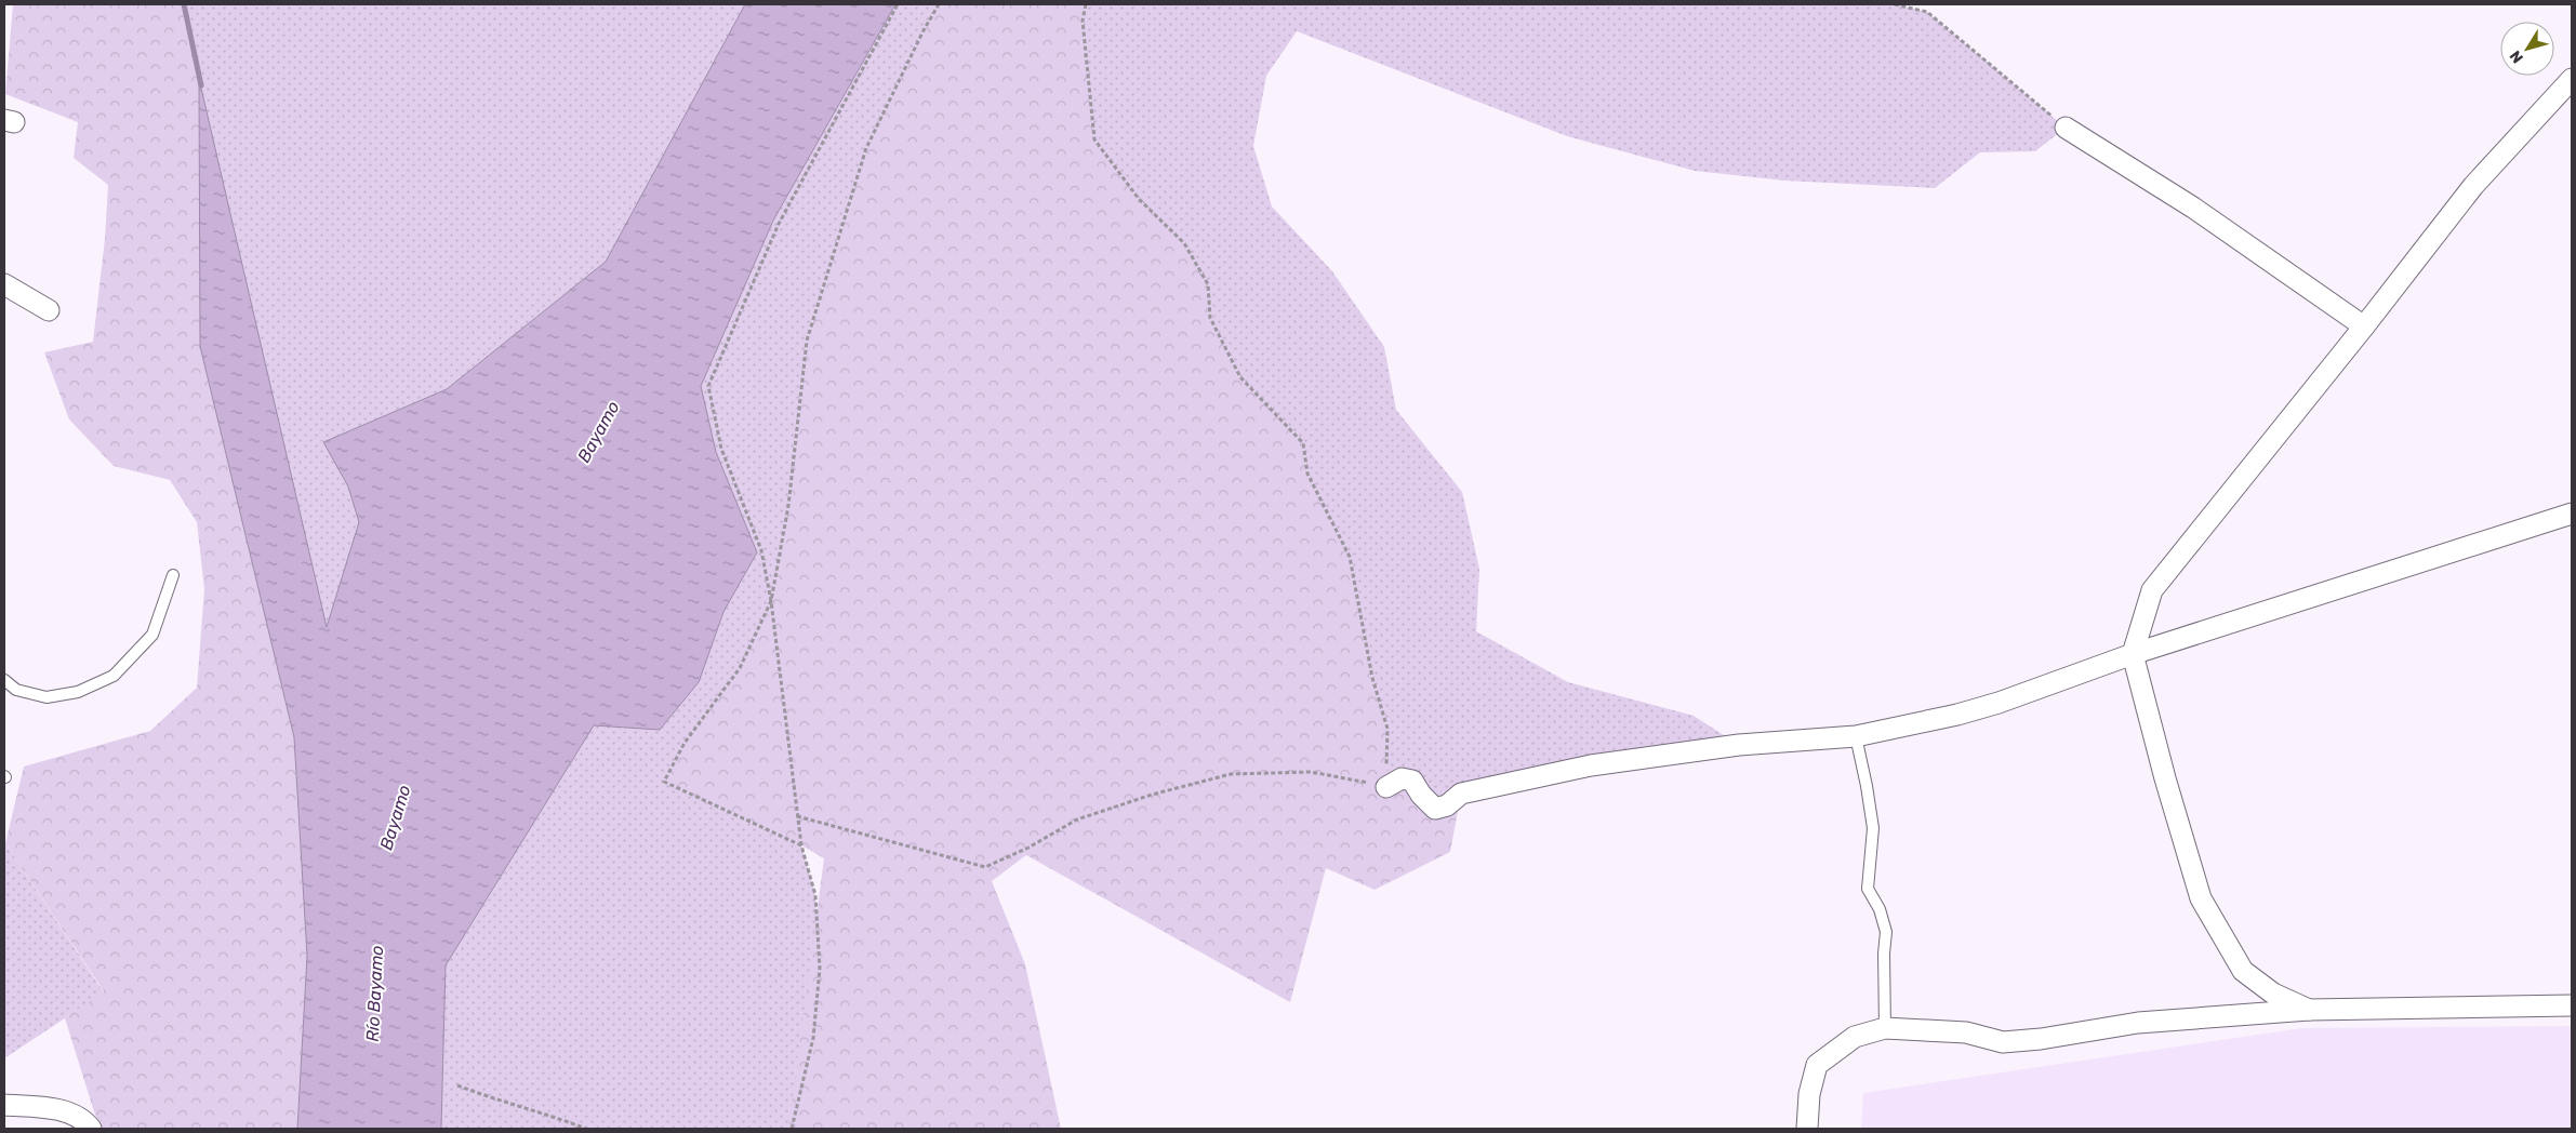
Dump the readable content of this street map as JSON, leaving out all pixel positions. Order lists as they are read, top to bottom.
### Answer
{
  "water": ["Bayamo", "Río Bayamo"],
  "north": "bottom left"
}
